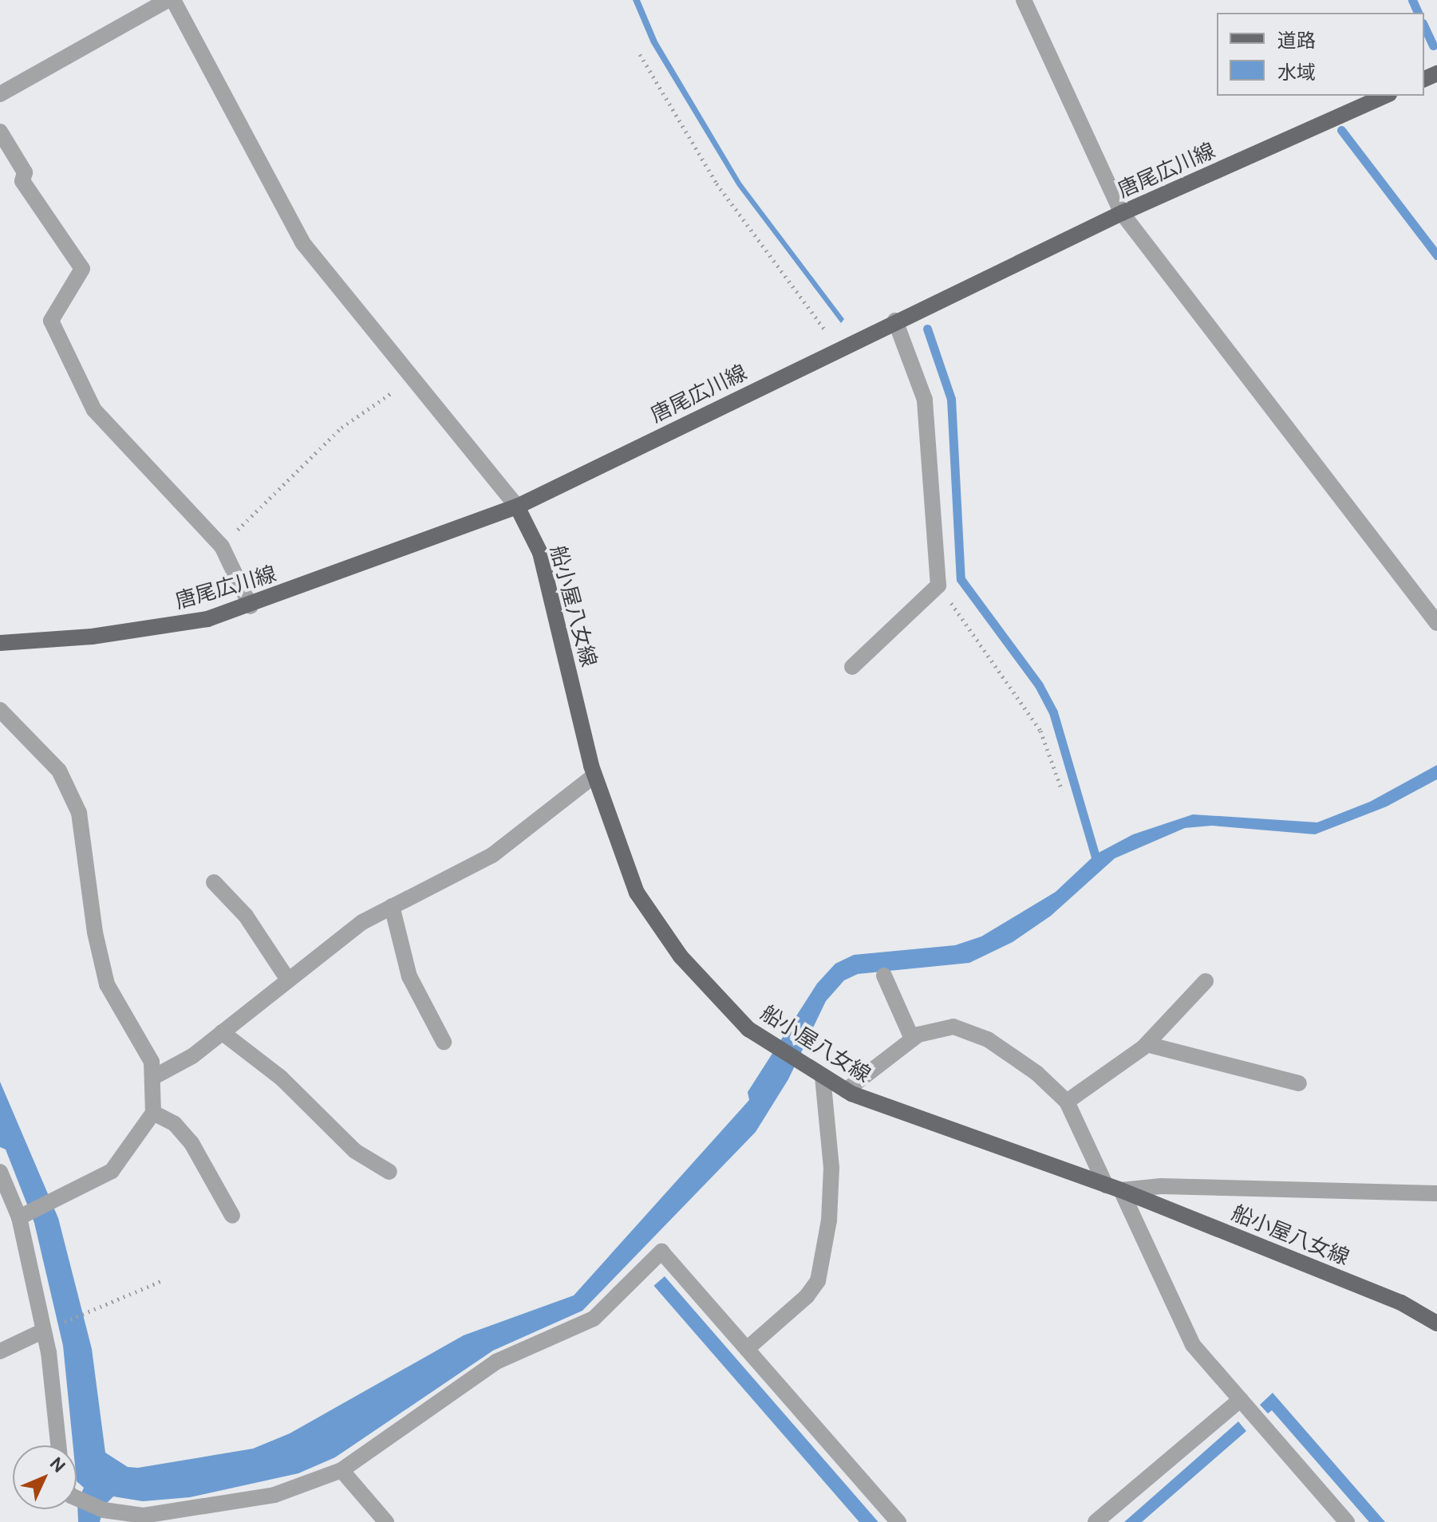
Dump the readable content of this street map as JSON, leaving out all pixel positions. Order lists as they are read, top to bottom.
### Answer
{
  "streets": {
    "main road": ["唐尾広川線", "船小屋八女線"]
  },
  "crossings": [
    ["唐尾広川線", "船小屋八女線"]
  ],
  "legend": ["道路", "水域"],
  "north": "top right"
}
